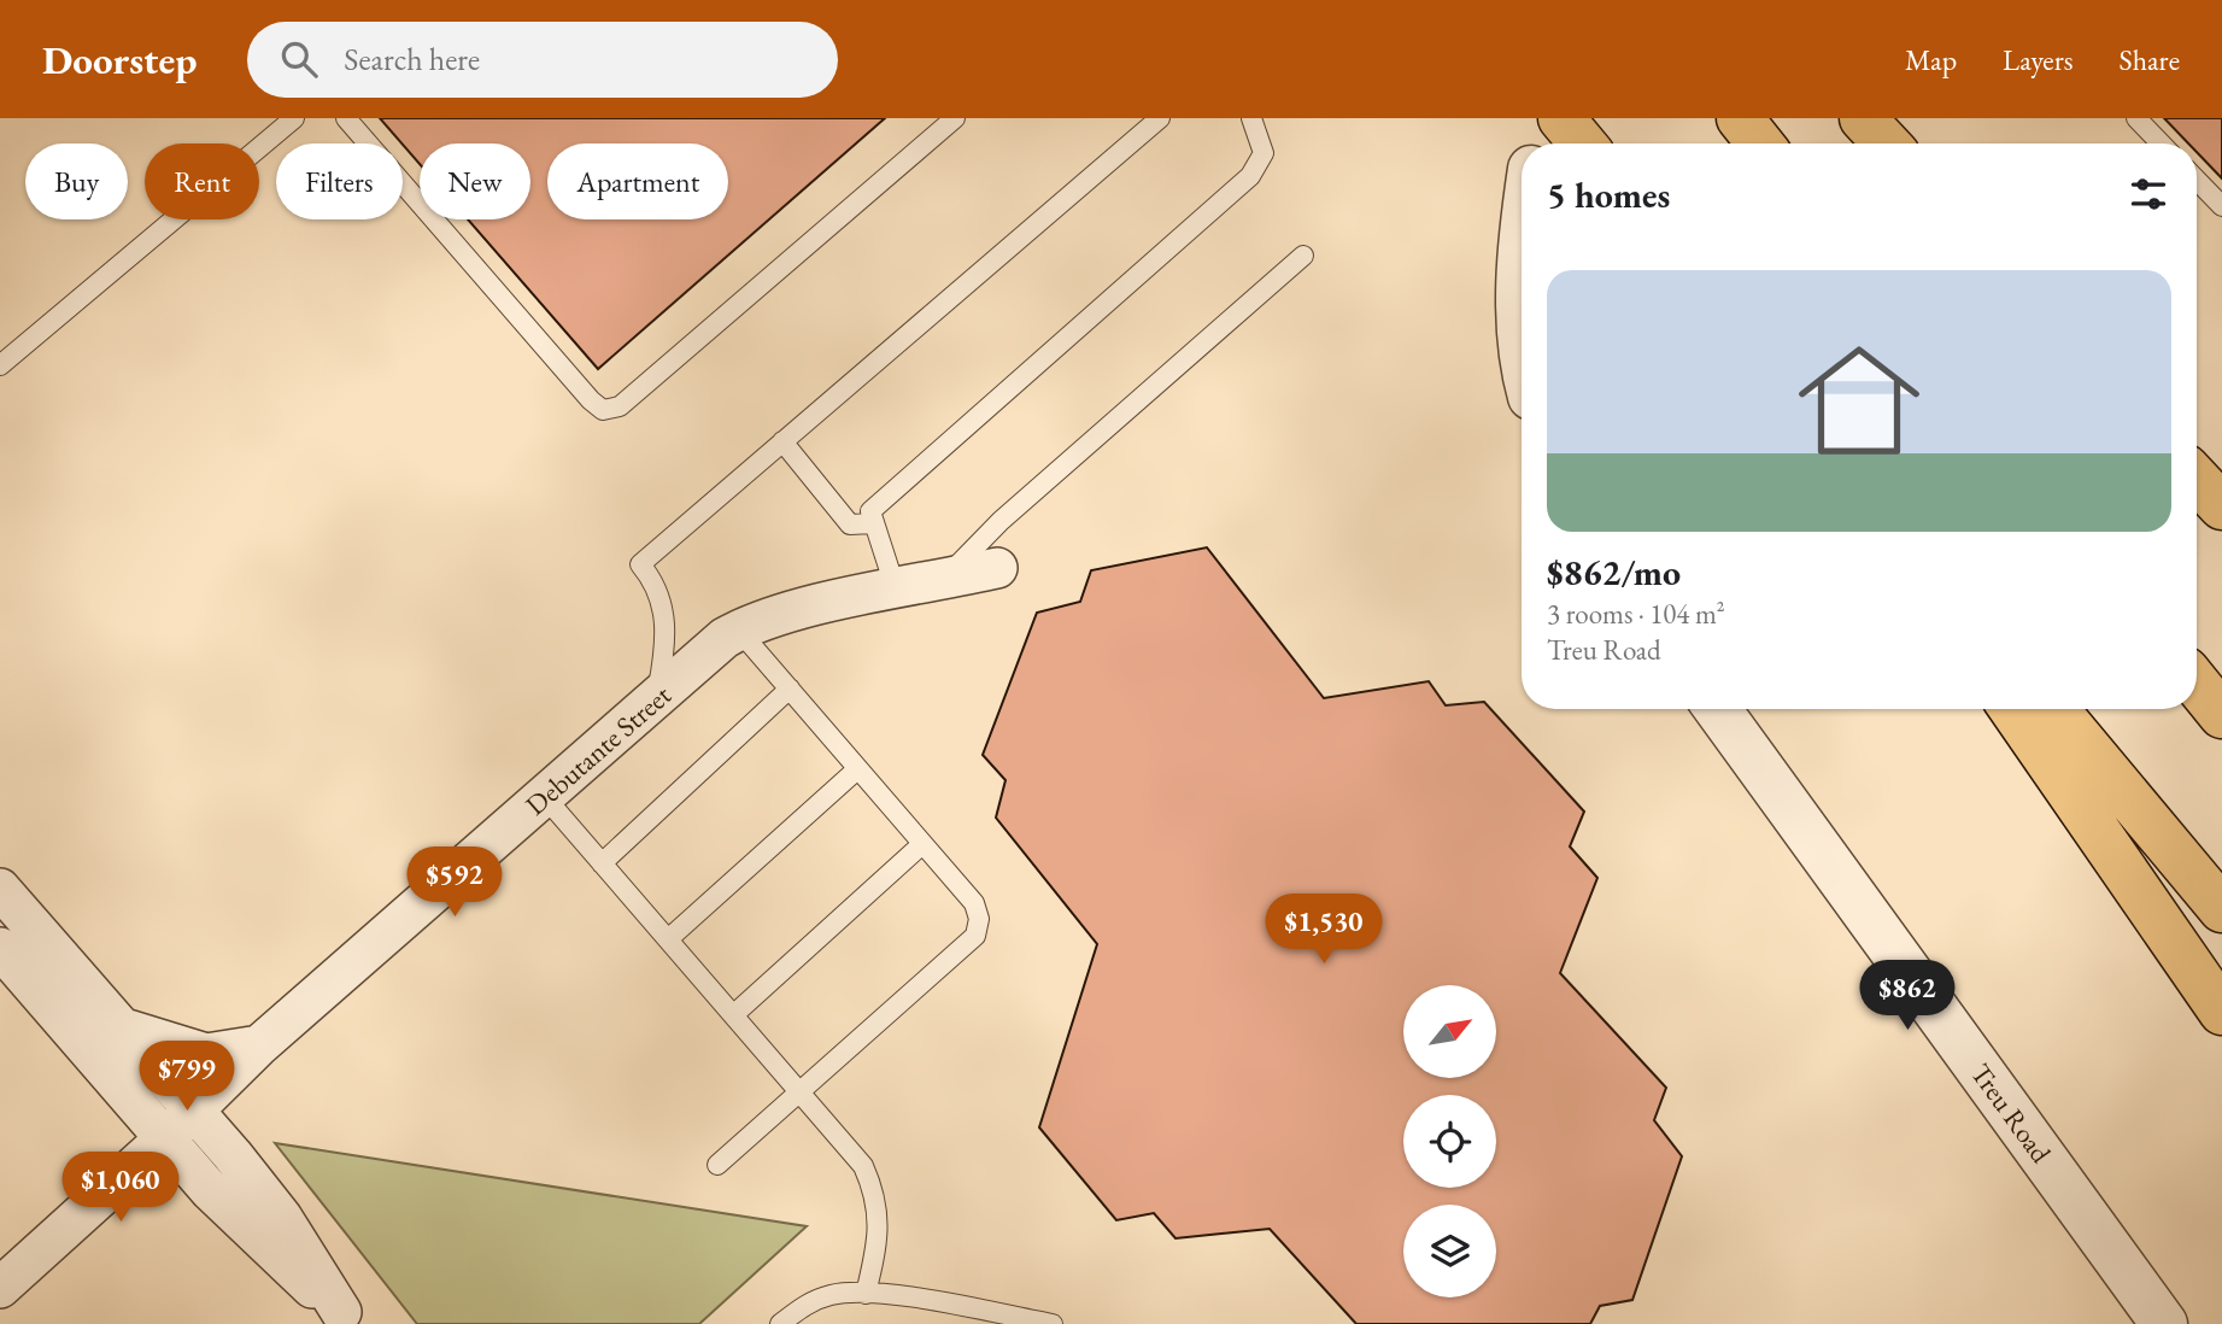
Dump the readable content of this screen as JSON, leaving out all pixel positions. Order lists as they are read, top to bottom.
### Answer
{
  "streets": {
    "street": ["Debutante Street", "Treu Road"]
  },
  "north": "top right",
  "page": {
    "header": "Doorstep",
    "search": "Search here",
    "nav": ["Map", "Layers", "Share"],
    "chip": [
      "Buy",
      "Rent",
      "Filters",
      "New",
      "Apartment"
    ],
    "heading": "5 homes",
    "list": [
      {
        "name": "$862/mo",
        "note": "3 rooms · 104 m² · Treu Road"
      }
    ],
    "price": [
      "$592",
      "$1,530",
      "$862",
      "$799",
      "$1,060"
    ]
  }
}
